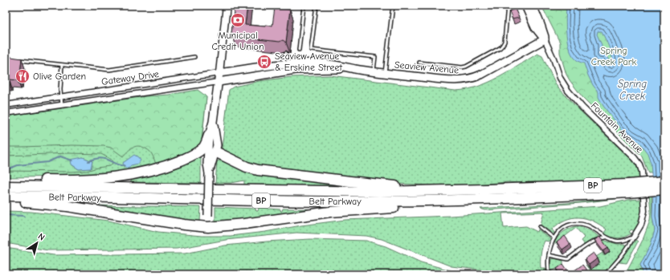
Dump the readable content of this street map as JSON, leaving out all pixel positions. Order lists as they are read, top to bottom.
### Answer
{
  "streets": {
    "highway": ["BP", "Belt Parkway"],
    "main road": ["Seaview Avenue", "Fountain Avenue"],
    "street": ["Gateway Drive"]
  },
  "crossings": [
    ["Seaview Avenue", "Gateway Drive"],
    ["Seaview Avenue", "Fountain Avenue"]
  ],
  "water": ["Spring Creek"],
  "parks": ["Spring Creek Park"],
  "places": {
    "bank": ["Municipal Credit Union"],
    "bus stop": ["Seaview Avenue & Erskine Street"],
    "restaurant": ["Olive Garden"]
  },
  "north": "top right"
}
